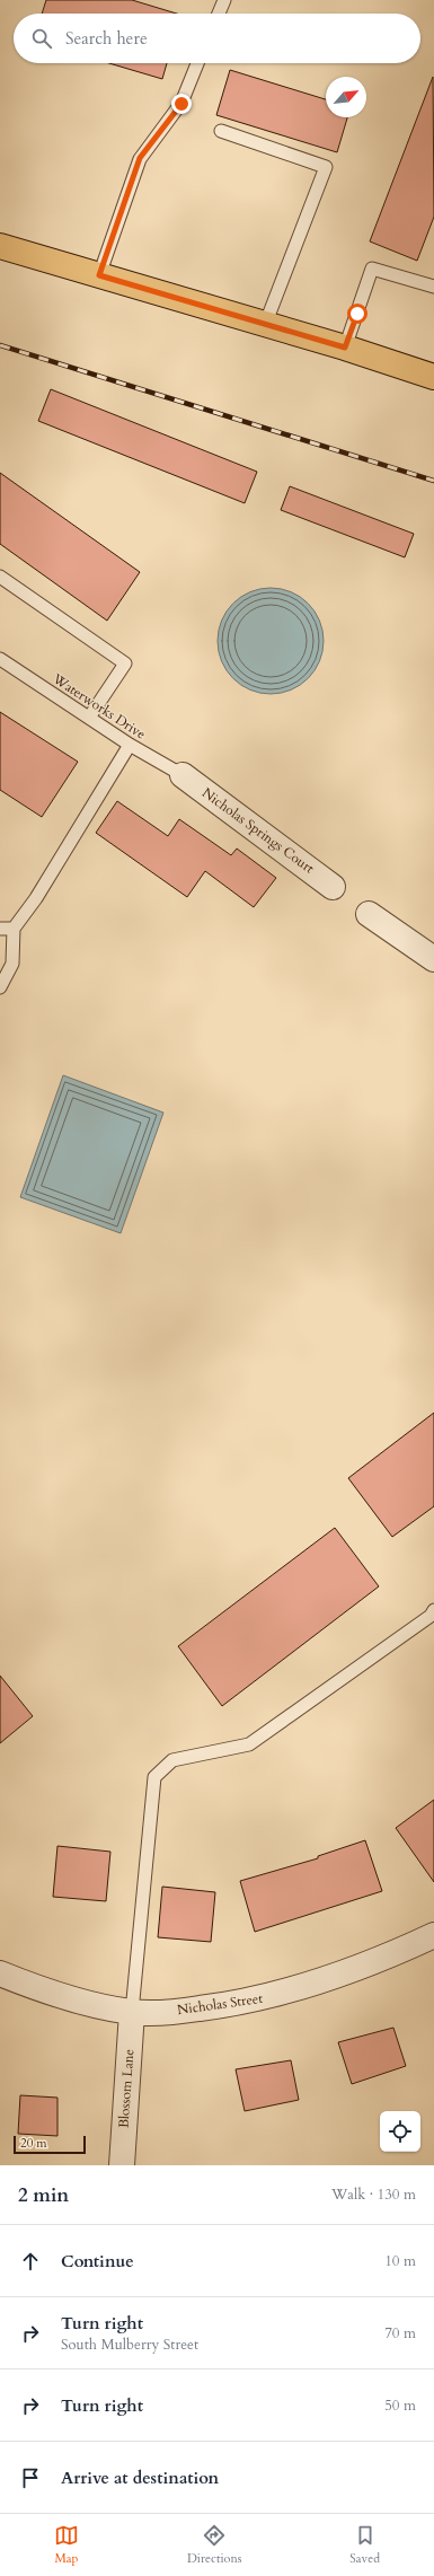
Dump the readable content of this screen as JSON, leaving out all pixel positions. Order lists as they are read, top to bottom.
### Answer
{
  "streets": {
    "street": ["Nicholas Springs Court", "Nicholas Street", "Blossom Lane"],
    "lane": ["Waterworks Drive"]
  },
  "crossings": [
    ["Waterworks Drive", "Nicholas Springs Court"],
    ["Nicholas Street", "Blossom Lane"]
  ],
  "scale_bar": "20 m",
  "north": "top right",
  "page": {
    "search": "Search here",
    "scale": "20 m",
    "heading": ["2 min", "Walk · 130 m"],
    "list": [
      ["Continue", "10 m"],
      ["Turn right", "South Mulberry Street", "70 m"],
      ["Turn right", "50 m"],
      "Arrive at destination"
    ],
    "nav": ["Map", "Directions", "Saved"]
  }
}
